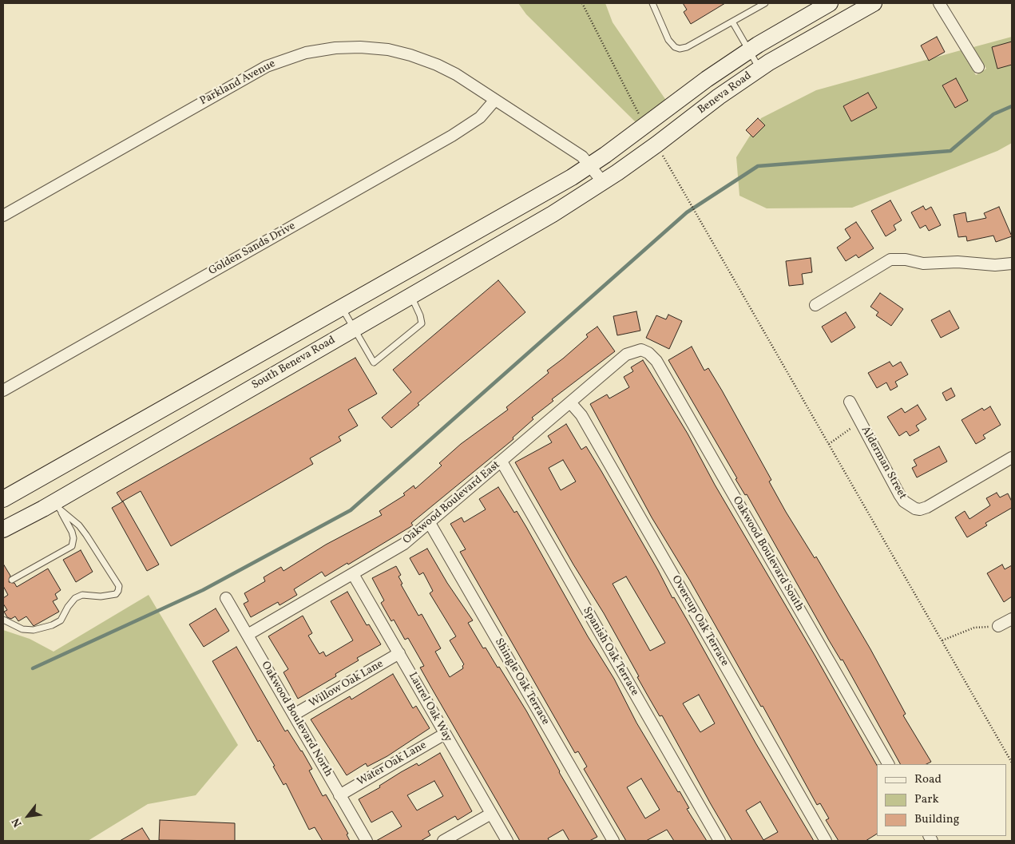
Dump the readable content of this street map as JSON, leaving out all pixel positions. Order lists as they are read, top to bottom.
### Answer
{
  "streets": {
    "main road": ["Beneva Road", "South Beneva Road"],
    "street": [
      "Parkland Avenue",
      "Golden Sands Drive",
      "Alderman Street",
      "Oakwood Boulevard East",
      "Oakwood Boulevard South",
      "Overcup Oak Terrace",
      "Spanish Oak Terrace",
      "Shingle Oak Terrace",
      "Willow Oak Lane",
      "Laurel Oak Way",
      "Oakwood Boulevard North",
      "Water Oak Lane"
    ]
  },
  "crossings": [
    ["Parkland Avenue", "Beneva Road"],
    ["Parkland Avenue", "Golden Sands Drive"],
    ["Beneva Road", "South Beneva Road"],
    ["Oakwood Boulevard East", "Oakwood Boulevard South"],
    ["Oakwood Boulevard East", "Overcup Oak Terrace"],
    ["Oakwood Boulevard East", "Spanish Oak Terrace"],
    ["Oakwood Boulevard East", "Shingle Oak Terrace"],
    ["Oakwood Boulevard East", "Laurel Oak Way"],
    ["Oakwood Boulevard East", "Oakwood Boulevard North"],
    ["Willow Oak Lane", "Laurel Oak Way"],
    ["Willow Oak Lane", "Oakwood Boulevard North"],
    ["Laurel Oak Way", "Water Oak Lane"],
    ["Oakwood Boulevard North", "Water Oak Lane"]
  ],
  "legend": ["Road", "Park", "Building"],
  "north": "bottom left"
}
